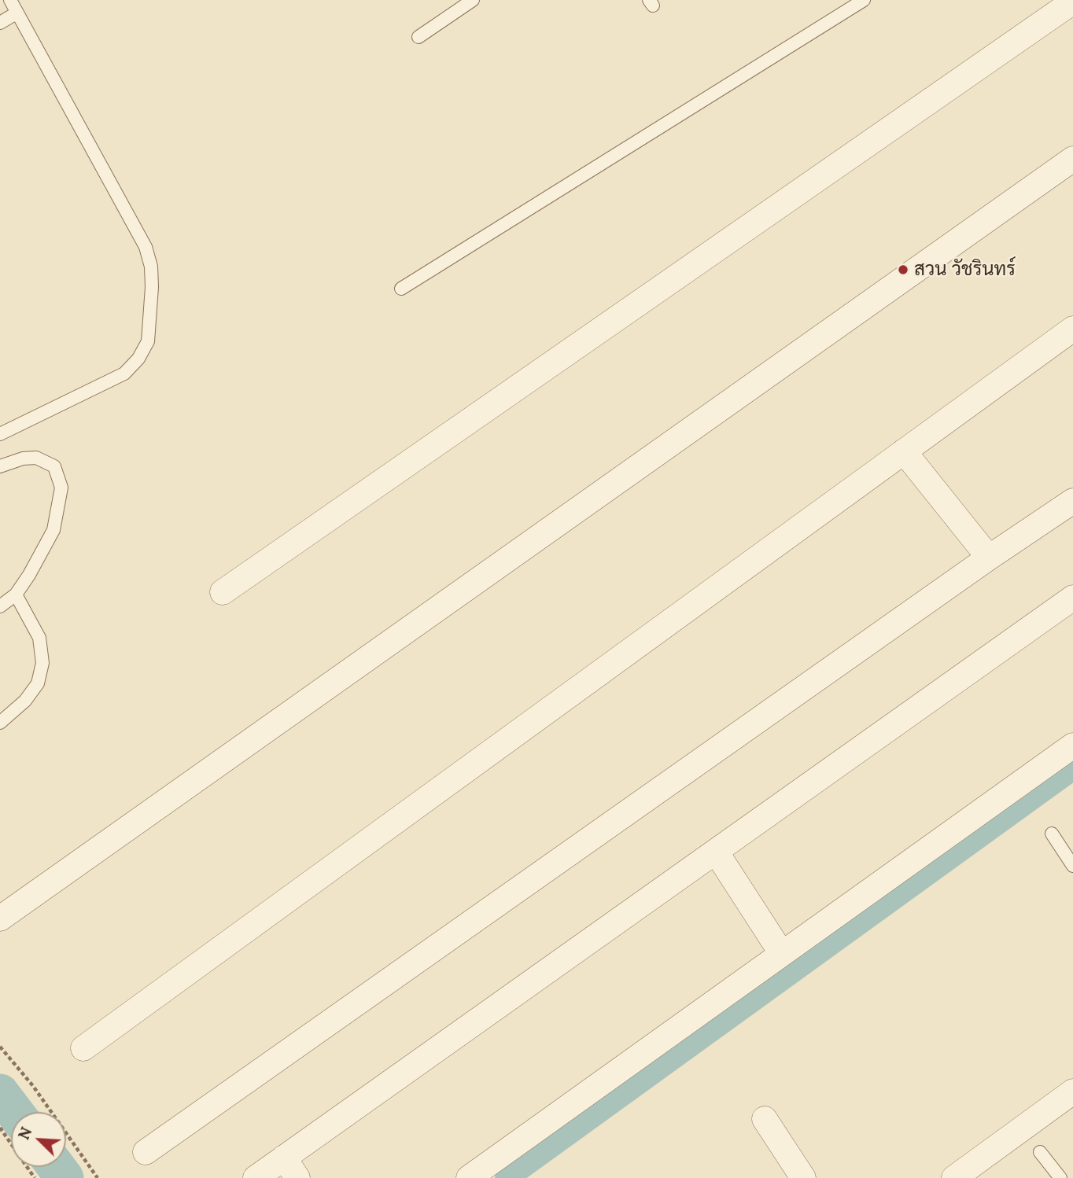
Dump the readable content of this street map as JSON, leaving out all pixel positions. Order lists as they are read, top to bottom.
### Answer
{
  "places": ["สวน วัชรินทร์"],
  "north": "top left"
}
